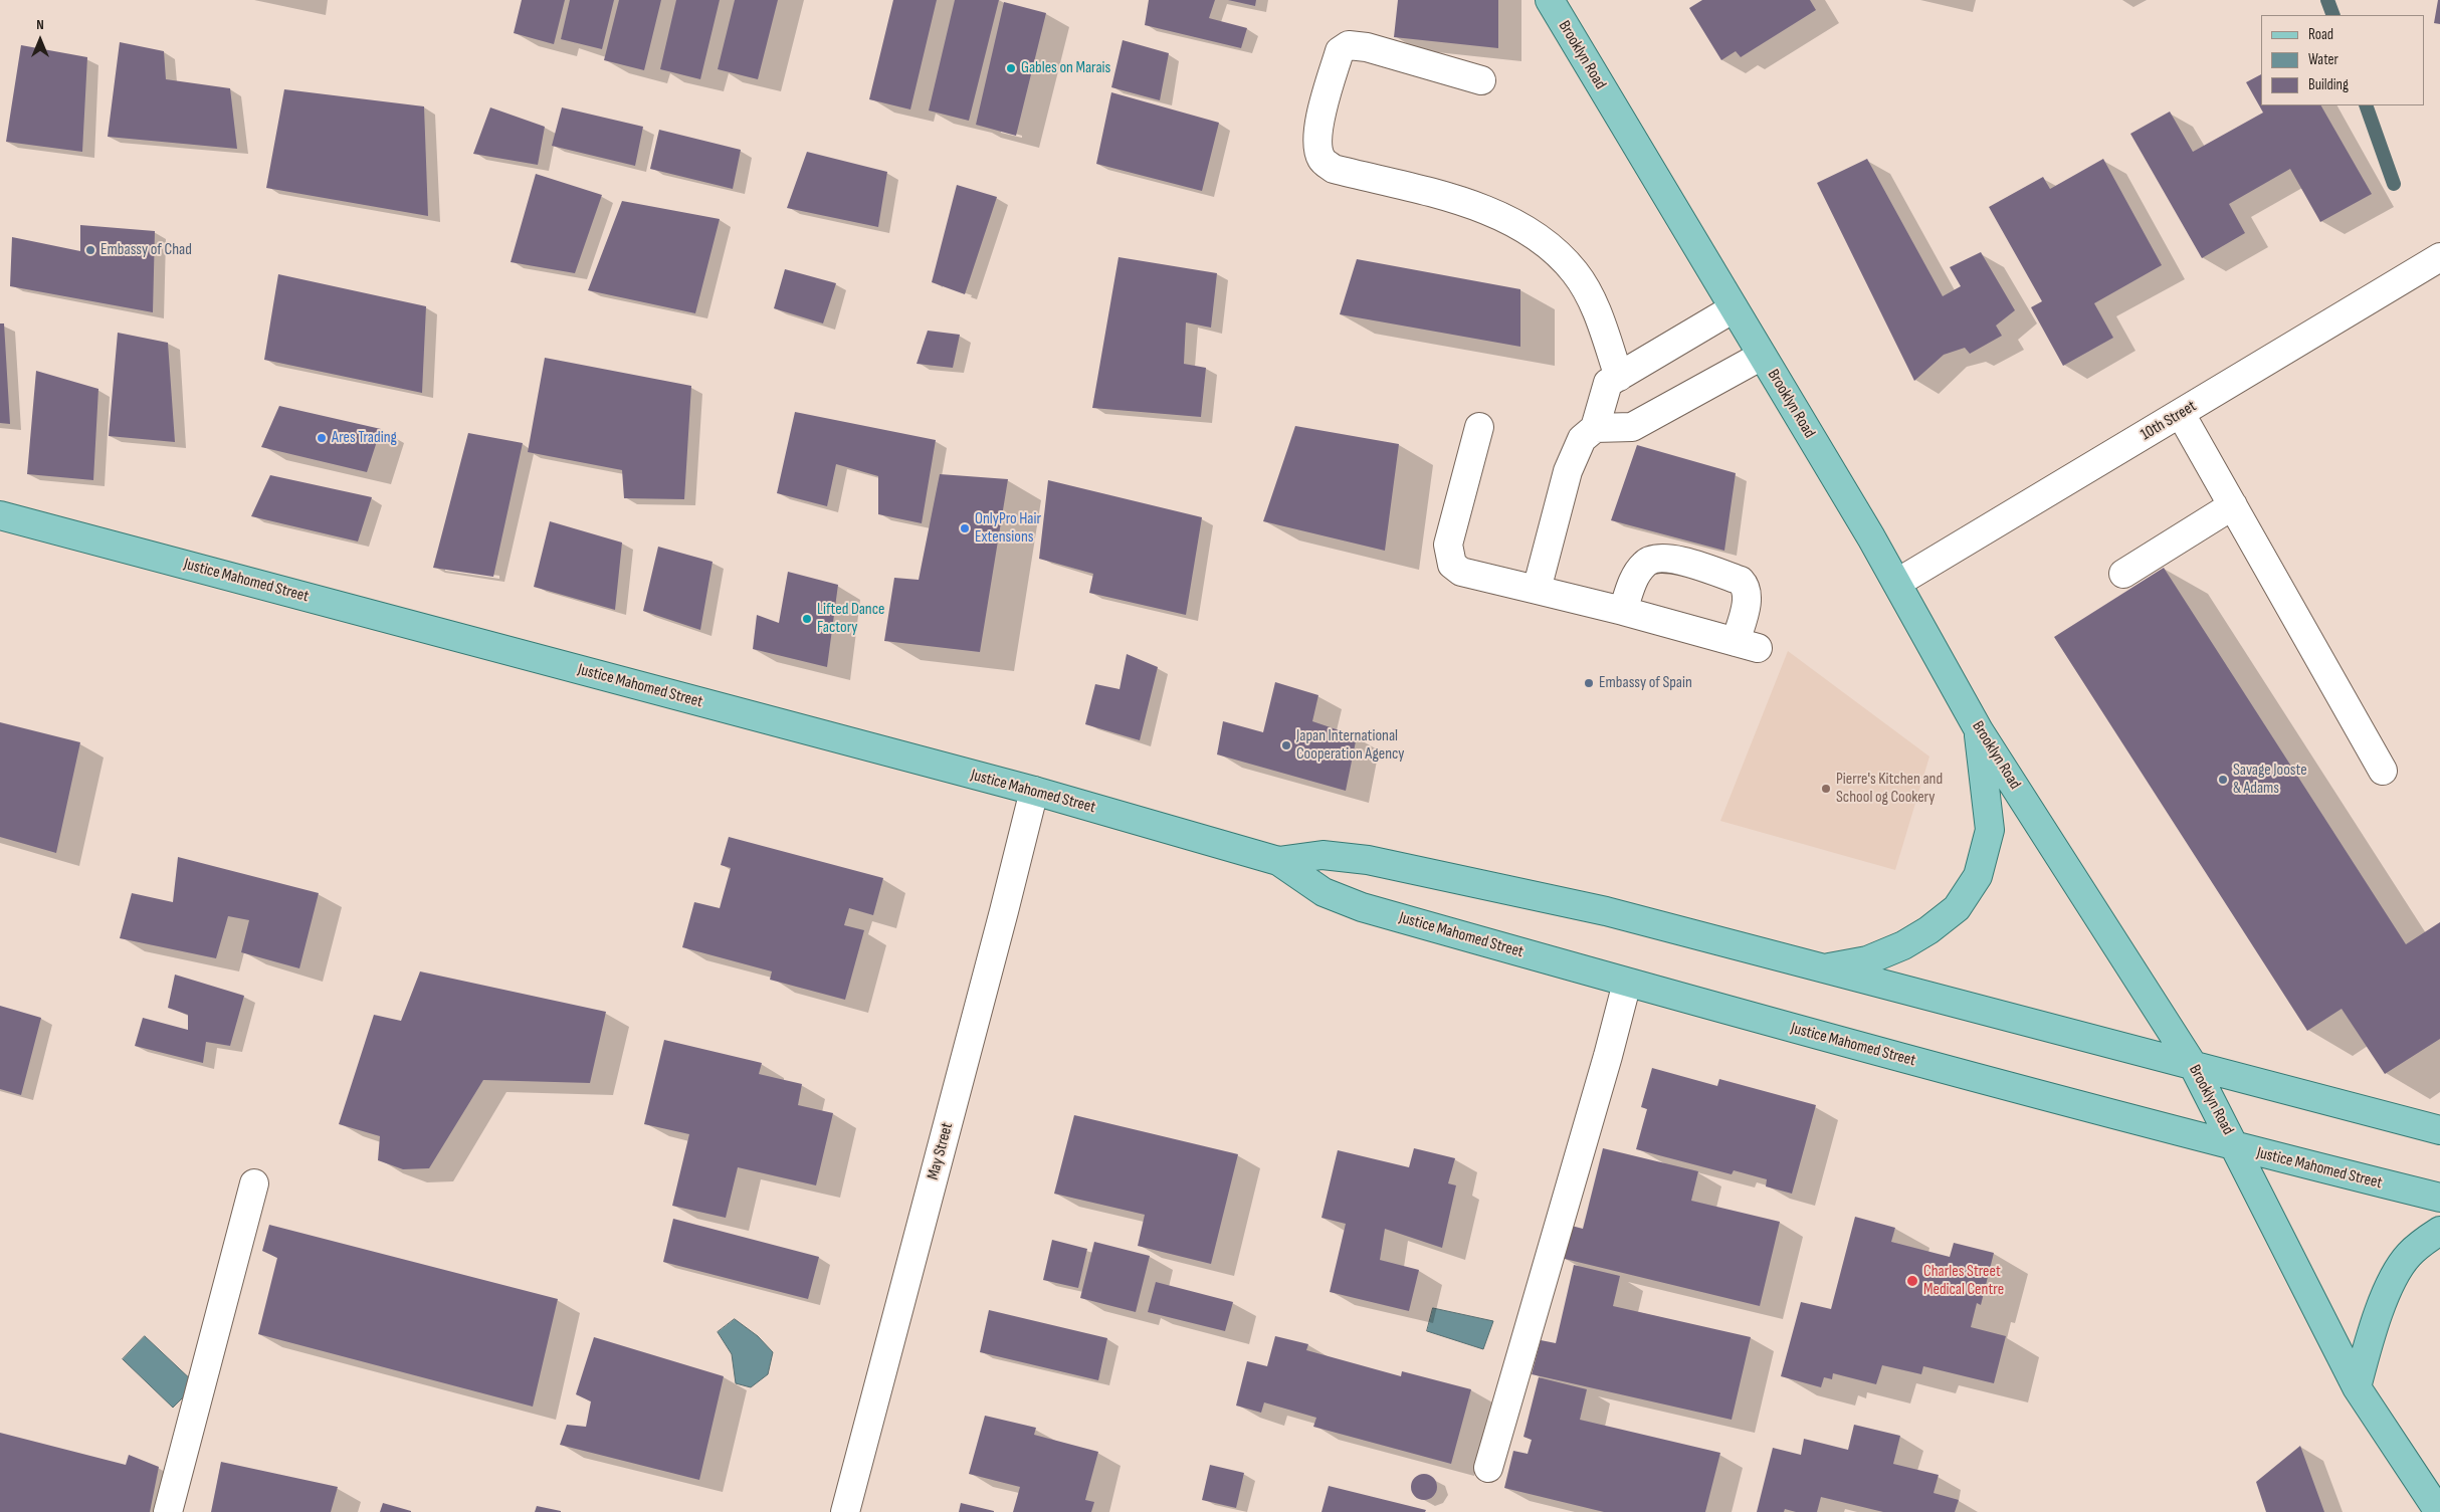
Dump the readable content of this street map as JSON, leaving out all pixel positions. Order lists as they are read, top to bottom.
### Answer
{
  "streets": {
    "main road": ["Brooklyn Road", "Justice Mahomed Street"],
    "street": ["10th Street", "May Street"]
  },
  "crossings": [
    ["Brooklyn Road", "10th Street"],
    ["Brooklyn Road", "Justice Mahomed Street"],
    ["Justice Mahomed Street", "May Street"]
  ],
  "places": [
    "Gables on Marais",
    "Embassy of Chad",
    "Ares Trading",
    "OnlyPro Hair Extensions",
    "Lifted Dance Factory",
    "Embassy of Spain",
    "Japan International Cooperation Agency",
    "Savage Jooste & Adams",
    "Pierre's Kitchen and School og Cookery",
    "Charles Street Medical Centre"
  ],
  "legend": ["Road", "Water", "Building"],
  "north": "top"
}
